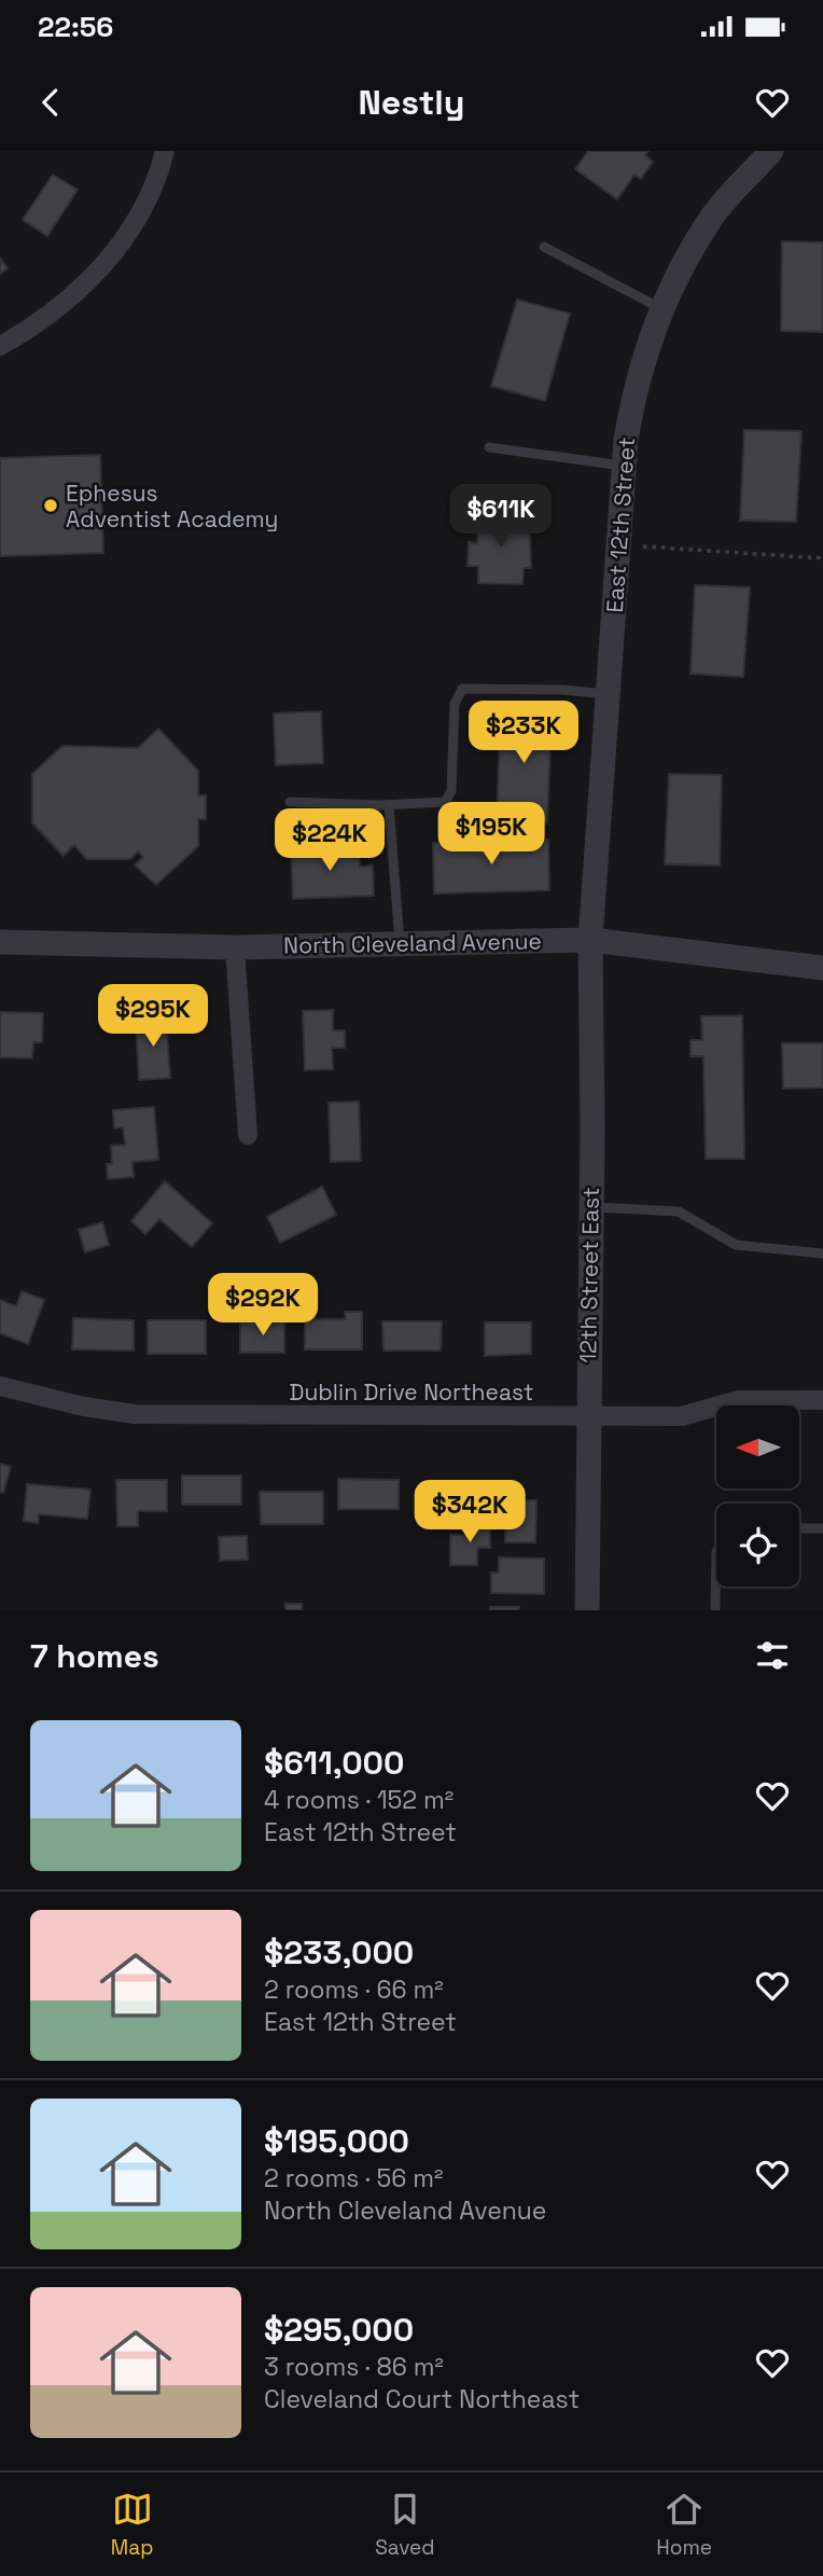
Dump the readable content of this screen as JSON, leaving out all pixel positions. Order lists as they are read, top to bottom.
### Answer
{
  "streets": {
    "street": [
      "East 12th Street",
      "North Cleveland Avenue",
      "12th Street East",
      "Dublin Drive Northeast"
    ]
  },
  "crossings": [
    ["East 12th Street", "North Cleveland Avenue"],
    ["East 12th Street", "12th Street East"],
    ["North Cleveland Avenue", "12th Street East"],
    ["12th Street East", "Dublin Drive Northeast"]
  ],
  "places": ["Ephesus Adventist Academy"],
  "north": "left",
  "page": {
    "status": "22:56",
    "header": "Nestly",
    "price": [
      "$611K",
      "$233K",
      "$195K",
      "$224K",
      "$295K",
      "$292K",
      "$342K"
    ],
    "heading": "7 homes",
    "list": [
      {
        "name": "$611,000",
        "note": "4 rooms · 152 m² · East 12th Street"
      },
      {
        "name": "$233,000",
        "note": "2 rooms · 66 m² · East 12th Street"
      },
      {
        "name": "$195,000",
        "note": "2 rooms · 56 m² · North Cleveland Avenue"
      },
      {
        "name": "$295,000",
        "note": "3 rooms · 86 m² · Cleveland Court Northeast"
      }
    ],
    "tabs": ["Map", "Saved", "Home"]
  }
}
